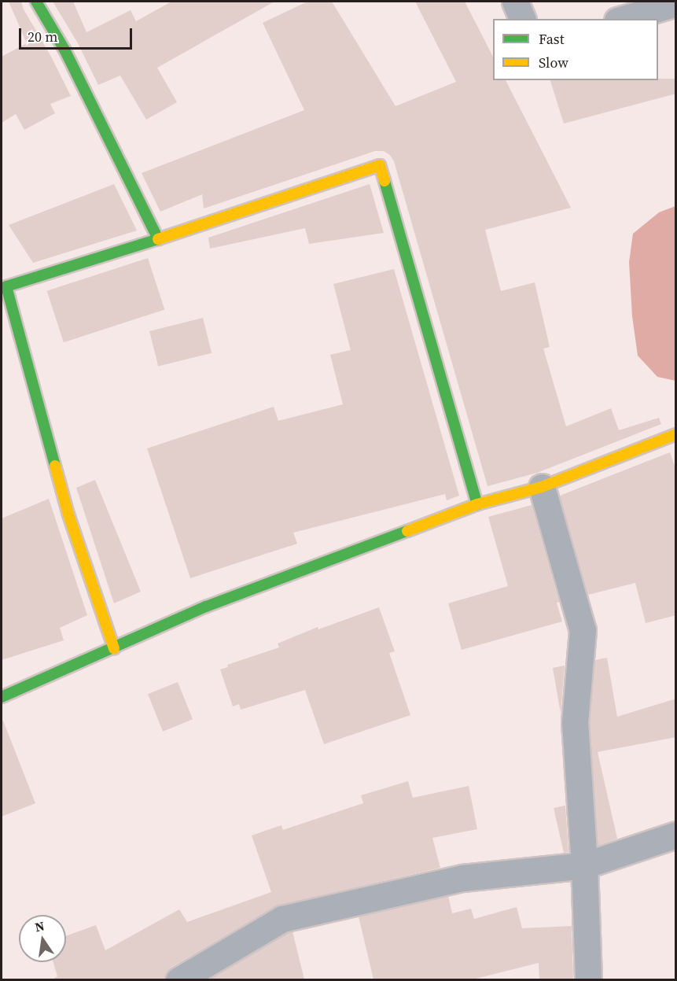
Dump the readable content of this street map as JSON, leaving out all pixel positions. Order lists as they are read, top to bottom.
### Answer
{
  "legend": ["Fast", "Slow"],
  "scale_bar": "20 m",
  "north": "top"
}
